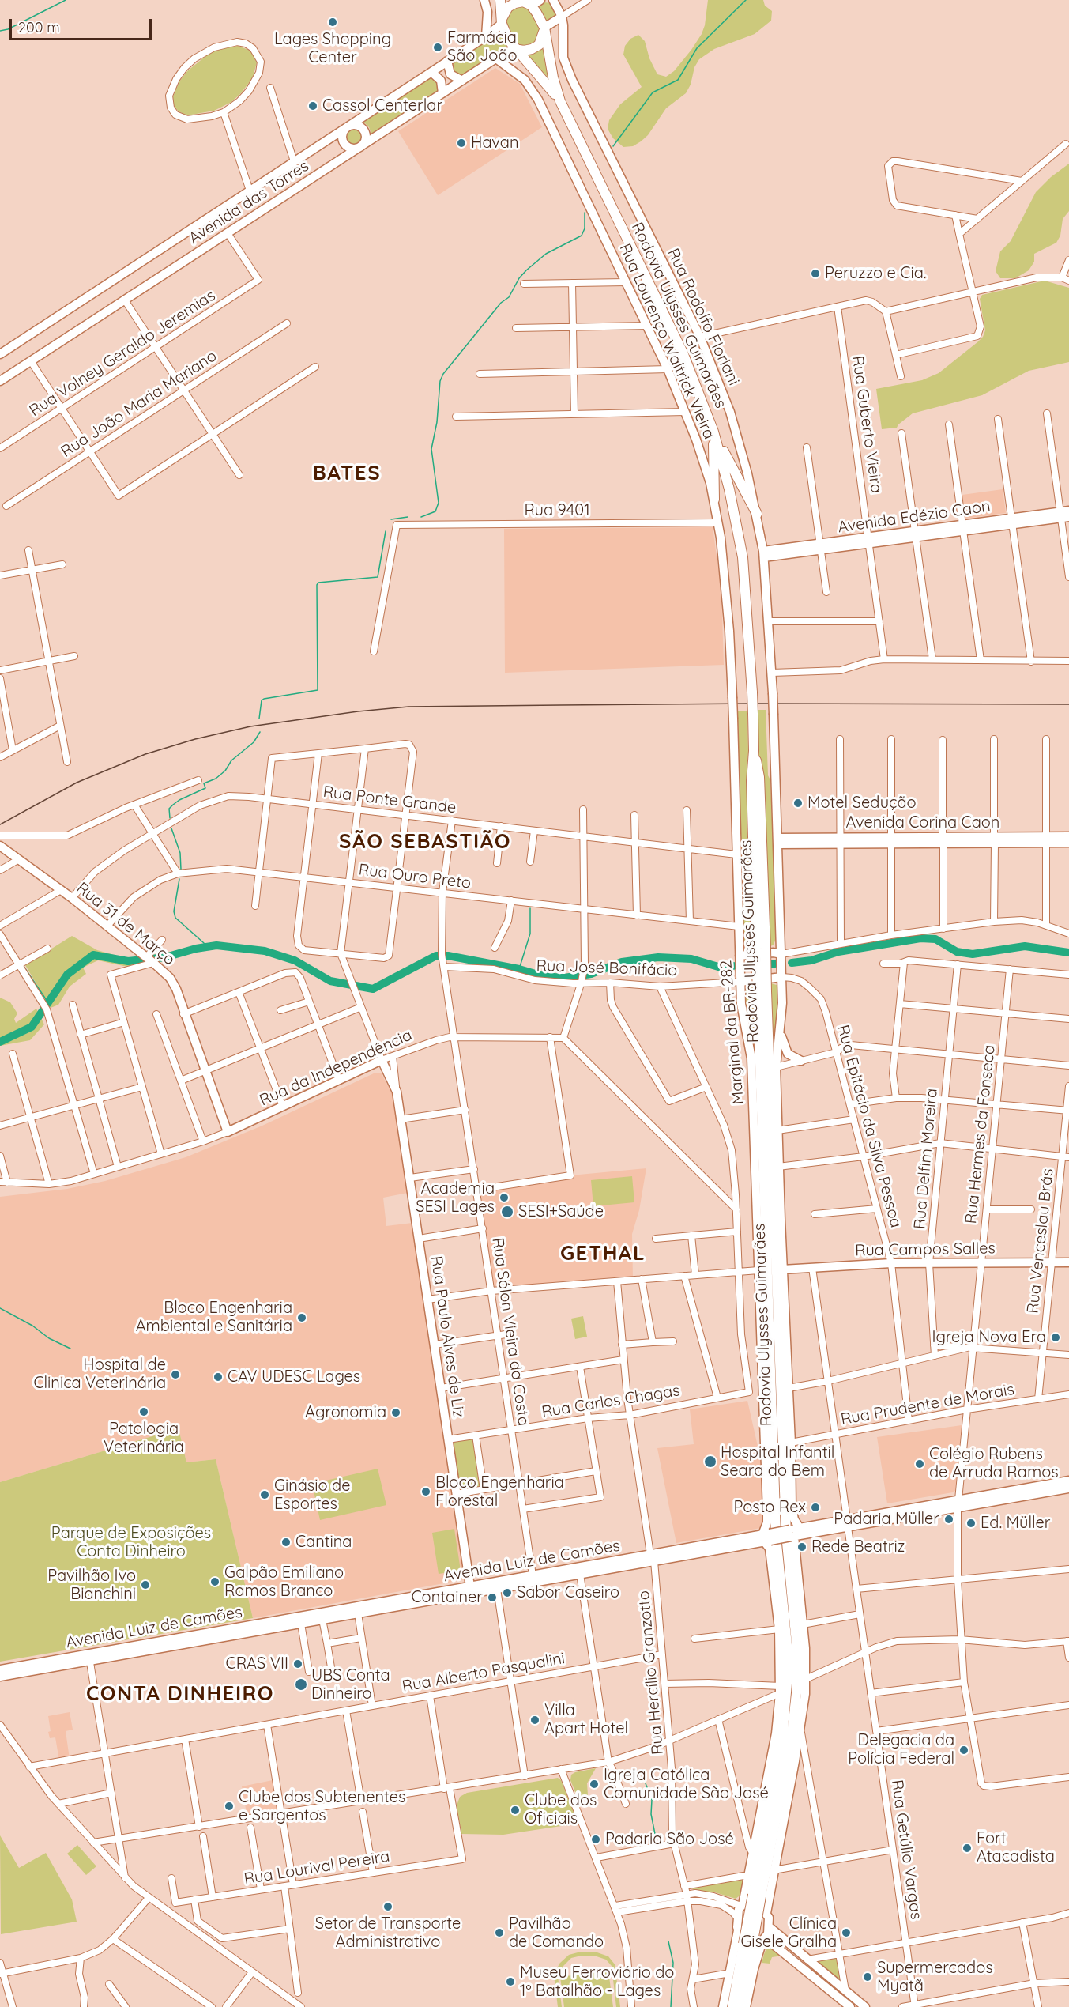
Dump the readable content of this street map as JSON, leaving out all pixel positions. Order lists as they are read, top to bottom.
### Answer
{
  "streets": {
    "highway": ["Rodovia Ulysses Guimarães"],
    "main road": [
      "Avenida das Torres",
      "Rua Rodolfo Floriani",
      "Rua Lourenço Waltrick Vieira",
      "Avenida Edézio Caon",
      "Avenida Corina Caon",
      "Rua 31 de Março",
      "Marginal da BR-282",
      "Rua da Independência",
      "Rua Campos Salles",
      "Rua Paulo Alves de Liz",
      "Avenida Luiz de Camões"
    ],
    "street": [
      "Rua Volney Geraldo Jeremias",
      "Rua João Maria Mariano",
      "Rua Guberto Vieira",
      "Rua 9401",
      "Rua Ponte Grande",
      "Rua Ouro Preto",
      "Rua José Bonifácio",
      "Rua Epitácio da Silva Pessoa",
      "Rua Hermes da Fonseca",
      "Rua Delfim Moreira",
      "Rua Venceslau Brás",
      "Rua Sólon Vieira da Costa",
      "Rua Carlos Chagas",
      "Rua Prudente de Morais",
      "Rua Alberto Pasqualini",
      "Rua Hercílio Granzotto",
      "Rua Getúlio Vargas",
      "Rua Lourival Pereira"
    ]
  },
  "crossings": [
    ["Avenida das Torres", "Rodovia Ulysses Guimarães"],
    ["Avenida das Torres", "Rua Lourenço Waltrick Vieira"],
    ["Avenida das Torres", "Rua Volney Geraldo Jeremias"],
    ["Rua Rodolfo Floriani", "Avenida Edézio Caon"],
    ["Rua Rodolfo Floriani", "Avenida Corina Caon"],
    ["Rua Lourenço Waltrick Vieira", "Rua 9401"],
    ["Rua Lourenço Waltrick Vieira", "Marginal da BR-282"],
    ["Rua Guberto Vieira", "Avenida Edézio Caon"],
    ["Rua Ponte Grande", "Rua 31 de Março"],
    ["Rua Ponte Grande", "Marginal da BR-282"],
    ["Rua Ponte Grande", "Rua Sólon Vieira da Costa"],
    ["Rua Ouro Preto", "Rua 31 de Março"],
    ["Rua Ouro Preto", "Marginal da BR-282"],
    ["Rua Ouro Preto", "Rua Sólon Vieira da Costa"],
    ["Rua 31 de Março", "Rua da Independência"],
    ["Rua José Bonifácio", "Marginal da BR-282"],
    ["Rua José Bonifácio", "Rua Sólon Vieira da Costa"],
    ["Marginal da BR-282", "Avenida Luiz de Camões"],
    ["Rua da Independência", "Rua Sólon Vieira da Costa"],
    ["Rua da Independência", "Rua Paulo Alves de Liz"],
    ["Rua Epitácio da Silva Pessoa", "Rua Campos Salles"],
    ["Rua Epitácio da Silva Pessoa", "Rua Prudente de Morais"],
    ["Rua Hermes da Fonseca", "Rua Campos Salles"],
    ["Rua Hermes da Fonseca", "Rua Prudente de Morais"],
    ["Rua Hermes da Fonseca", "Avenida Luiz de Camões"],
    ["Rua Delfim Moreira", "Rua Campos Salles"],
    ["Rua Venceslau Brás", "Rua Campos Salles"],
    ["Rua Venceslau Brás", "Rua Prudente de Morais"],
    ["Rua Campos Salles", "Rua Getúlio Vargas"],
    ["Rua Sólon Vieira da Costa", "Rua Carlos Chagas"],
    ["Rua Sólon Vieira da Costa", "Avenida Luiz de Camões"],
    ["Rua Paulo Alves de Liz", "Rua Carlos Chagas"],
    ["Rua Paulo Alves de Liz", "Avenida Luiz de Camões"],
    ["Rua Carlos Chagas", "Rua Hercílio Granzotto"],
    ["Rua Prudente de Morais", "Rua Getúlio Vargas"],
    ["Avenida Luiz de Camões", "Rua Hercílio Granzotto"],
    ["Avenida Luiz de Camões", "Rua Getúlio Vargas"],
    ["Rua Alberto Pasqualini", "Rua Hercílio Granzotto"]
  ],
  "districts": [
    "BATES",
    "SÃO SEBASTIÃO",
    "GETHAL",
    "CONTA DINHEIRO"
  ],
  "parks": ["Parque de Exposições Conta Dinheiro"],
  "places": [
    "Lages Shopping Center",
    "Farmácia São João",
    "Cassol Centerlar",
    "Havan",
    "Peruzzo e Cia.",
    "Motel Sedução",
    "Academia SESI Lages",
    "SESI+Saúde",
    "Bloco Engenharia Ambiental e Sanitária",
    "Igreja Nova Era",
    "Hospital de Clinica Veterinária",
    "CAV UDESC Lages",
    "Patologia Veterinária",
    "Agronomia",
    "Hospital Infantil Seara do Bem",
    "Colégio Rubens de Arruda Ramos",
    "Bloco Engenharia Florestal",
    "Ginásio de Esportes",
    "Posto Rex",
    "Padaria Müller",
    "Ed. Müller",
    "Cantina",
    "Rede Beatriz",
    "Galpão Emiliano Ramos Branco",
    "Pavilhão Ivo Bianchini",
    "Sabor Caseiro",
    "Container",
    "CRAS VII",
    "UBS Conta Dinheiro",
    "Villa Apart Hotel",
    "Delegacia da Polícia Federal",
    "Igreja Católica Comunidade São José",
    "Clube dos Subtenentes e Sargentos",
    "Clube dos Oficiais",
    "Padaria São José",
    "Fort Atacadista",
    "Setor de Transporte Administrativo",
    "Pavilhão de Comando",
    "Clínica Gisele Gralha",
    "Supermercados Myatã",
    "Museu Ferroviário do 1º Batalhão - Lages"
  ],
  "scale_bar": "200 m"
}
